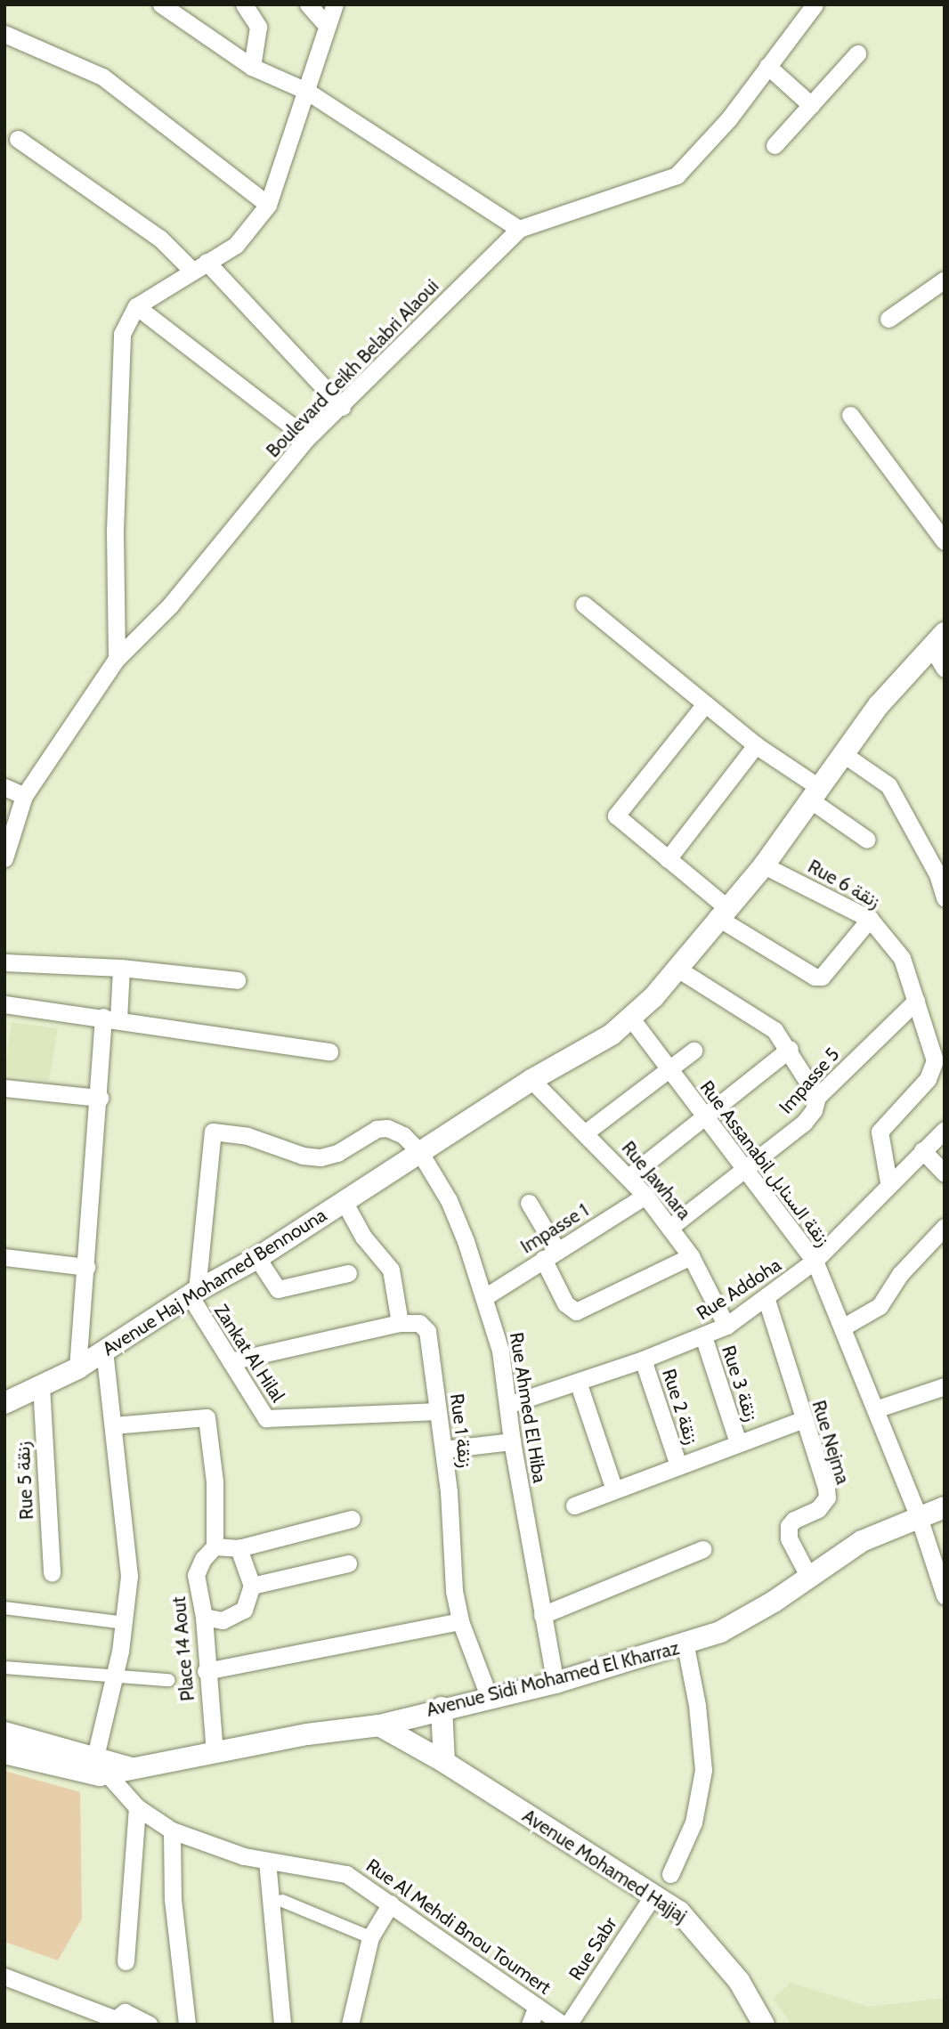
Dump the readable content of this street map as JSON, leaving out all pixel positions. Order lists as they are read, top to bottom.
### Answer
{
  "streets": {
    "street": [
      "Boulevard Ceikh Belabri Alaoui",
      "Rue 6 زنقة",
      "Impasse 5",
      "Rue Assanabil زنقة السنابل",
      "Rue Jawhara",
      "Impasse 1",
      "Avenue Haj Mohamed Bennouna",
      "Rue Addoha",
      "Zankat Al Hilal",
      "Rue 3 زنقة",
      "Rue 2 زنقة",
      "Rue Ahmed El Hiba",
      "Rue 1 زنقة",
      "Rue Nejma",
      "Rue 5 زنقة",
      "Place 14 Aout",
      "Avenue Sidi Mohamed El Kharraz",
      "Avenue Mohamed Hajjaj",
      "Rue Al Mehdi Bnou Toumert",
      "Rue Sabr"
    ]
  },
  "crossings": [
    ["Rue 6 زنقة", "Impasse 5"],
    ["Rue 6 زنقة", "Avenue Haj Mohamed Bennouna"],
    ["Rue 6 زنقة", "Rue Addoha"],
    ["Impasse 5", "Rue Assanabil زنقة السنابل"],
    ["Impasse 5", "Rue Jawhara"],
    ["Rue Assanabil زنقة السنابل", "Avenue Haj Mohamed Bennouna"],
    ["Rue Assanabil زنقة السنابل", "Rue Addoha"],
    ["Rue Assanabil زنقة السنابل", "Avenue Sidi Mohamed El Kharraz"],
    ["Rue Jawhara", "Impasse 1"],
    ["Rue Jawhara", "Avenue Haj Mohamed Bennouna"],
    ["Rue Jawhara", "Rue Addoha"],
    ["Impasse 1", "Rue Ahmed El Hiba"],
    ["Avenue Haj Mohamed Bennouna", "Zankat Al Hilal"],
    ["Avenue Haj Mohamed Bennouna", "Rue Ahmed El Hiba"],
    ["Avenue Haj Mohamed Bennouna", "Rue 5 زنقة"],
    ["Rue Addoha", "Rue 3 زنقة"],
    ["Rue Addoha", "Rue 2 زنقة"],
    ["Rue Addoha", "Rue Ahmed El Hiba"],
    ["Rue Addoha", "Rue Nejma"],
    ["Zankat Al Hilal", "Rue Ahmed El Hiba"],
    ["Zankat Al Hilal", "Rue 1 زنقة"],
    ["Rue Ahmed El Hiba", "Avenue Sidi Mohamed El Kharraz"],
    ["Rue 1 زنقة", "Avenue Sidi Mohamed El Kharraz"],
    ["Rue Nejma", "Avenue Sidi Mohamed El Kharraz"],
    ["Place 14 Aout", "Avenue Sidi Mohamed El Kharraz"],
    ["Avenue Sidi Mohamed El Kharraz", "Avenue Mohamed Hajjaj"],
    ["Avenue Sidi Mohamed El Kharraz", "Rue Al Mehdi Bnou Toumert"],
    ["Avenue Mohamed Hajjaj", "Rue Sabr"]
  ]
}
